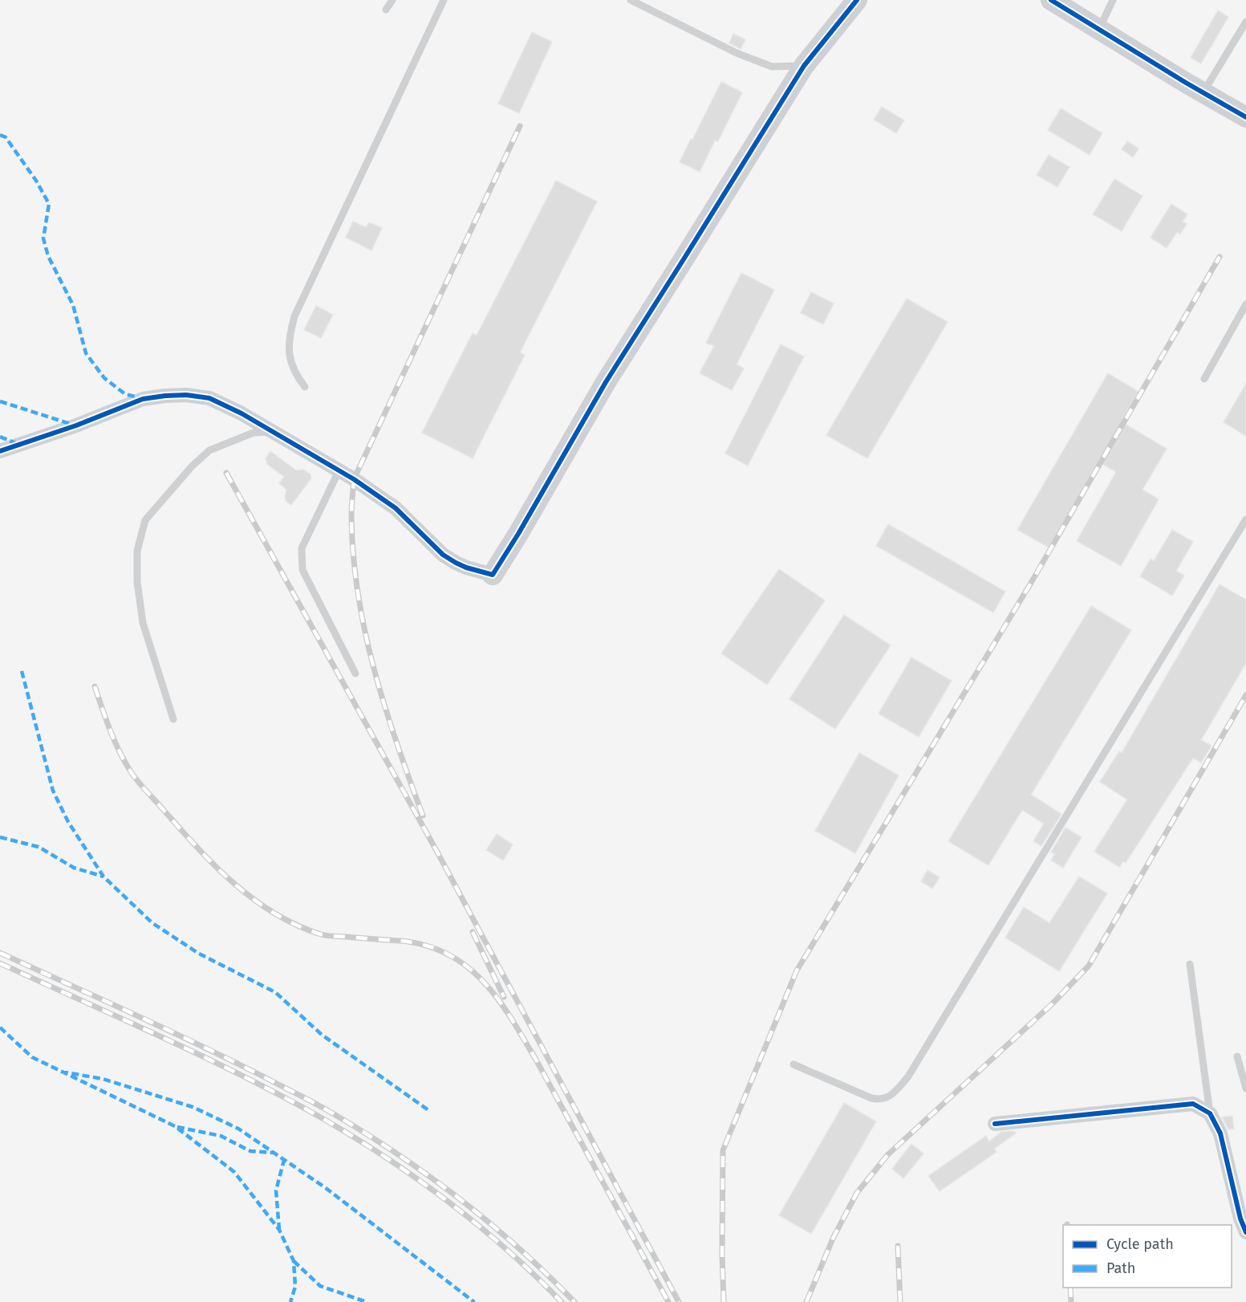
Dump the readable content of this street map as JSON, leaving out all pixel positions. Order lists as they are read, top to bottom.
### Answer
{
  "legend": ["Cycle path", "Path"]
}
